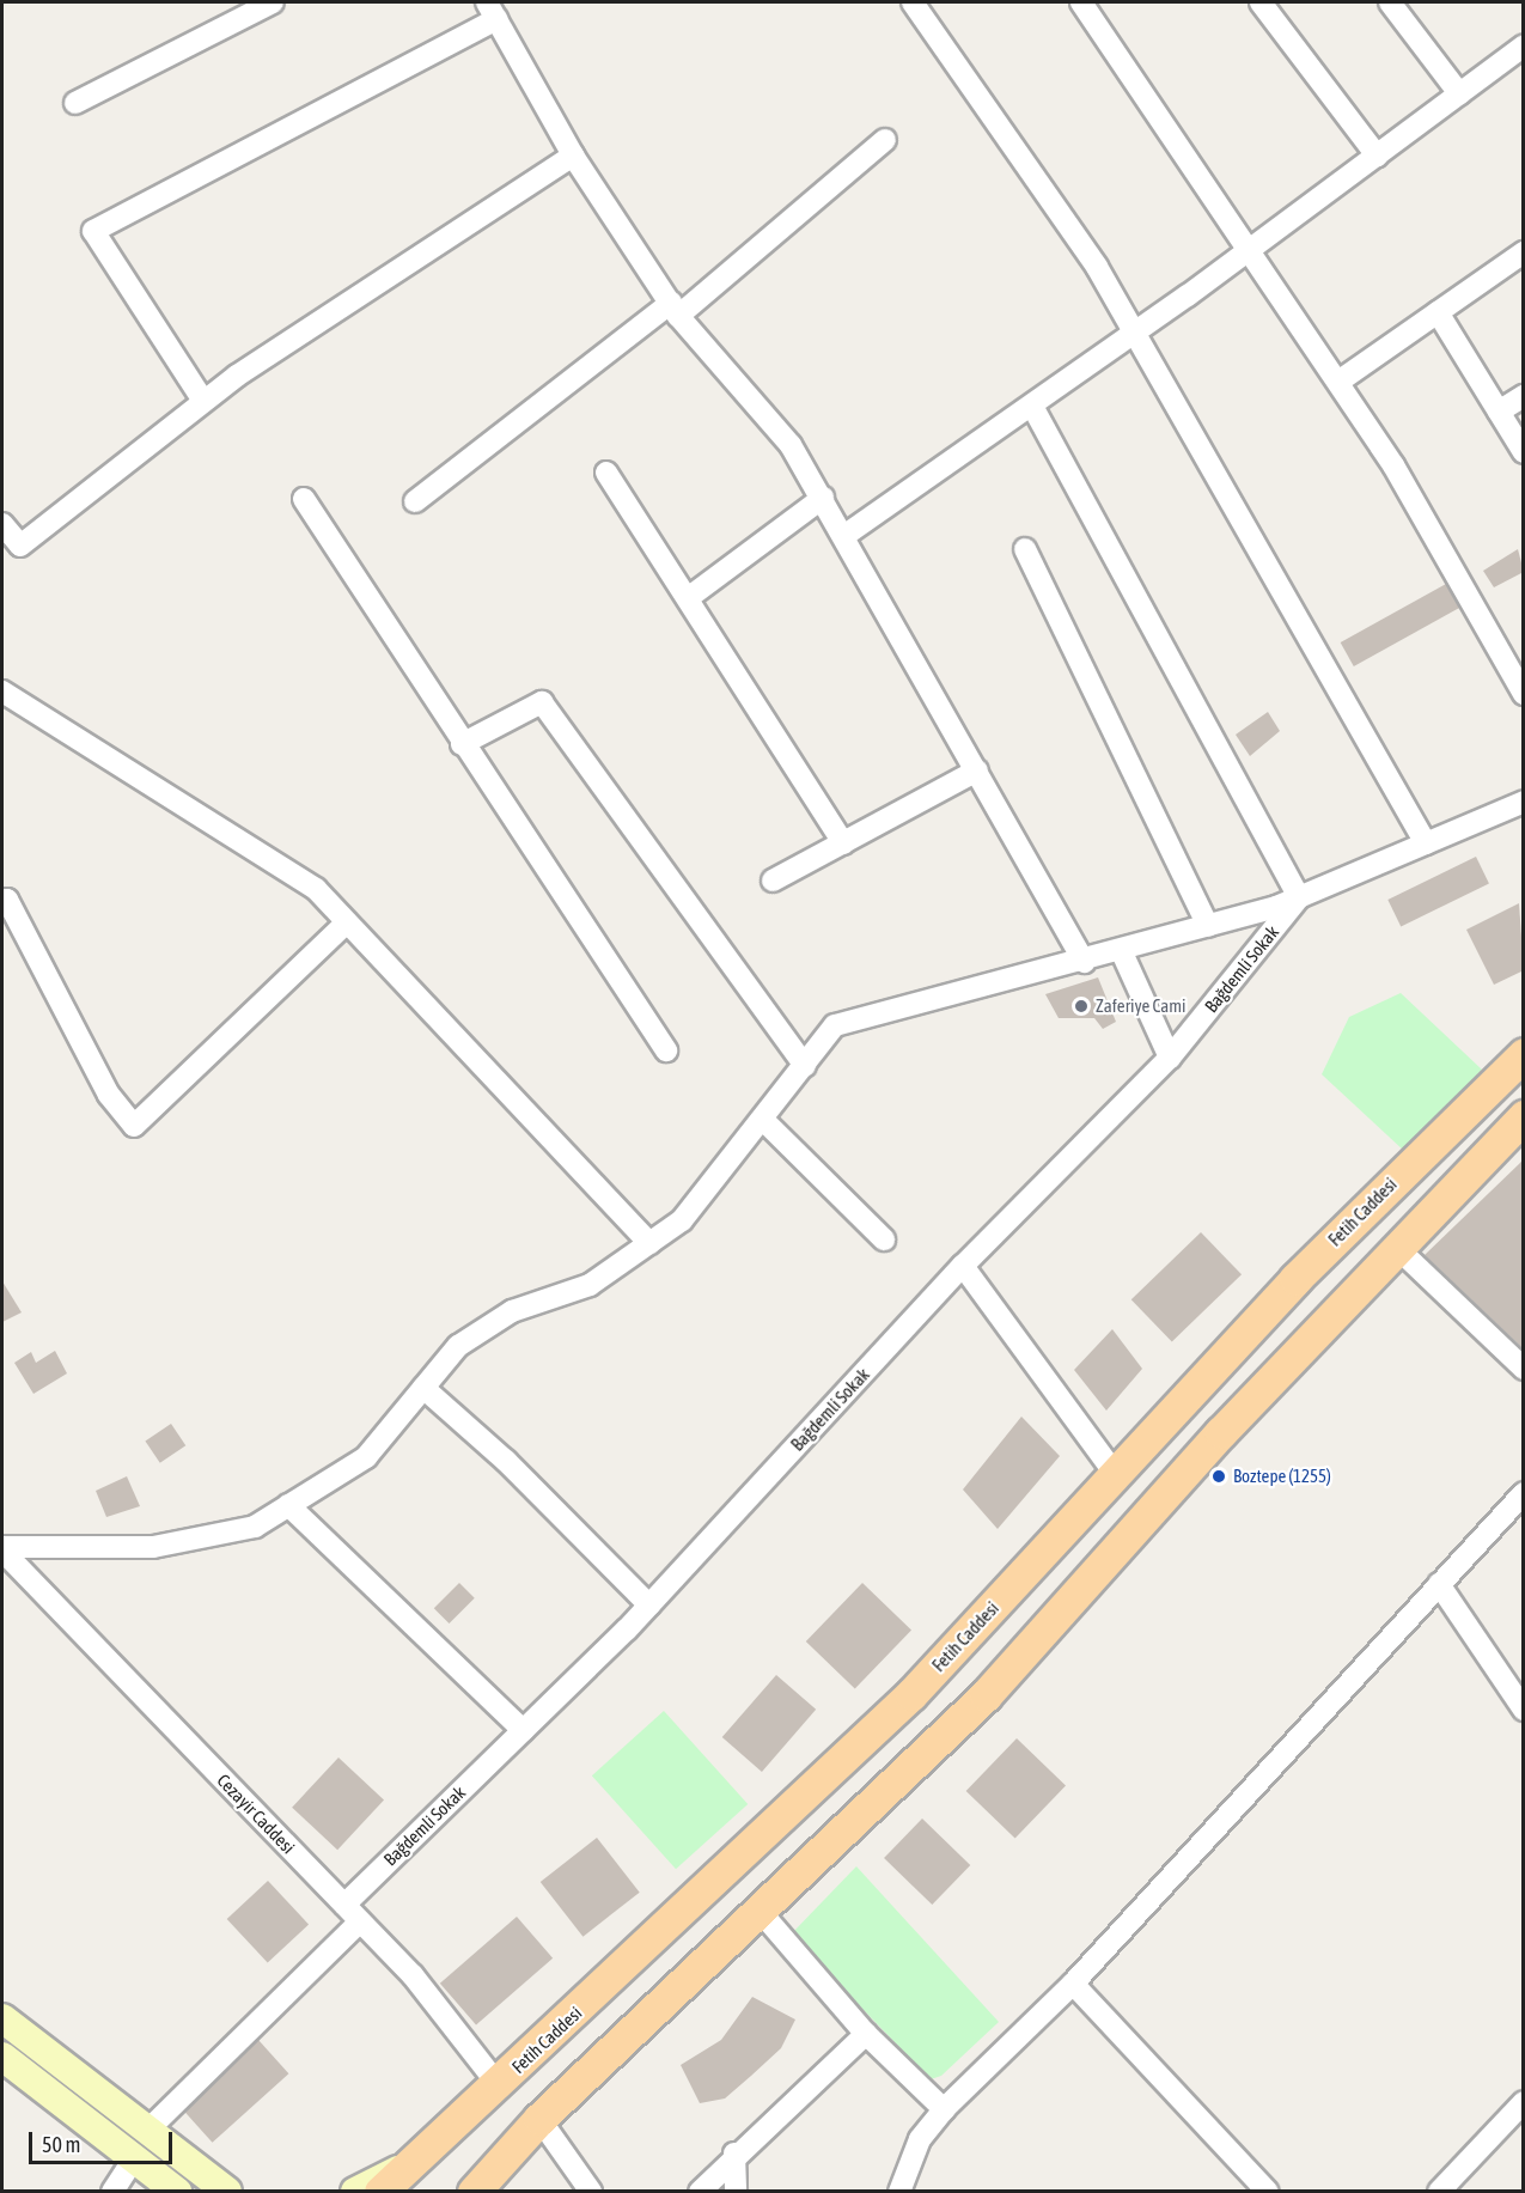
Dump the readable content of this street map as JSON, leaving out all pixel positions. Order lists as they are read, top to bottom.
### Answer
{
  "streets": {
    "main road": ["Fetih Caddesi"],
    "street": ["Bağdemli Sokak", "Cezayir Caddesi"]
  },
  "crossings": [
    ["Bağdemli Sokak", "Cezayir Caddesi"],
    ["Fetih Caddesi", "Cezayir Caddesi"]
  ],
  "places": ["Zaferiye Cami", "Boztepe (1255)"],
  "scale_bar": "50 m"
}
